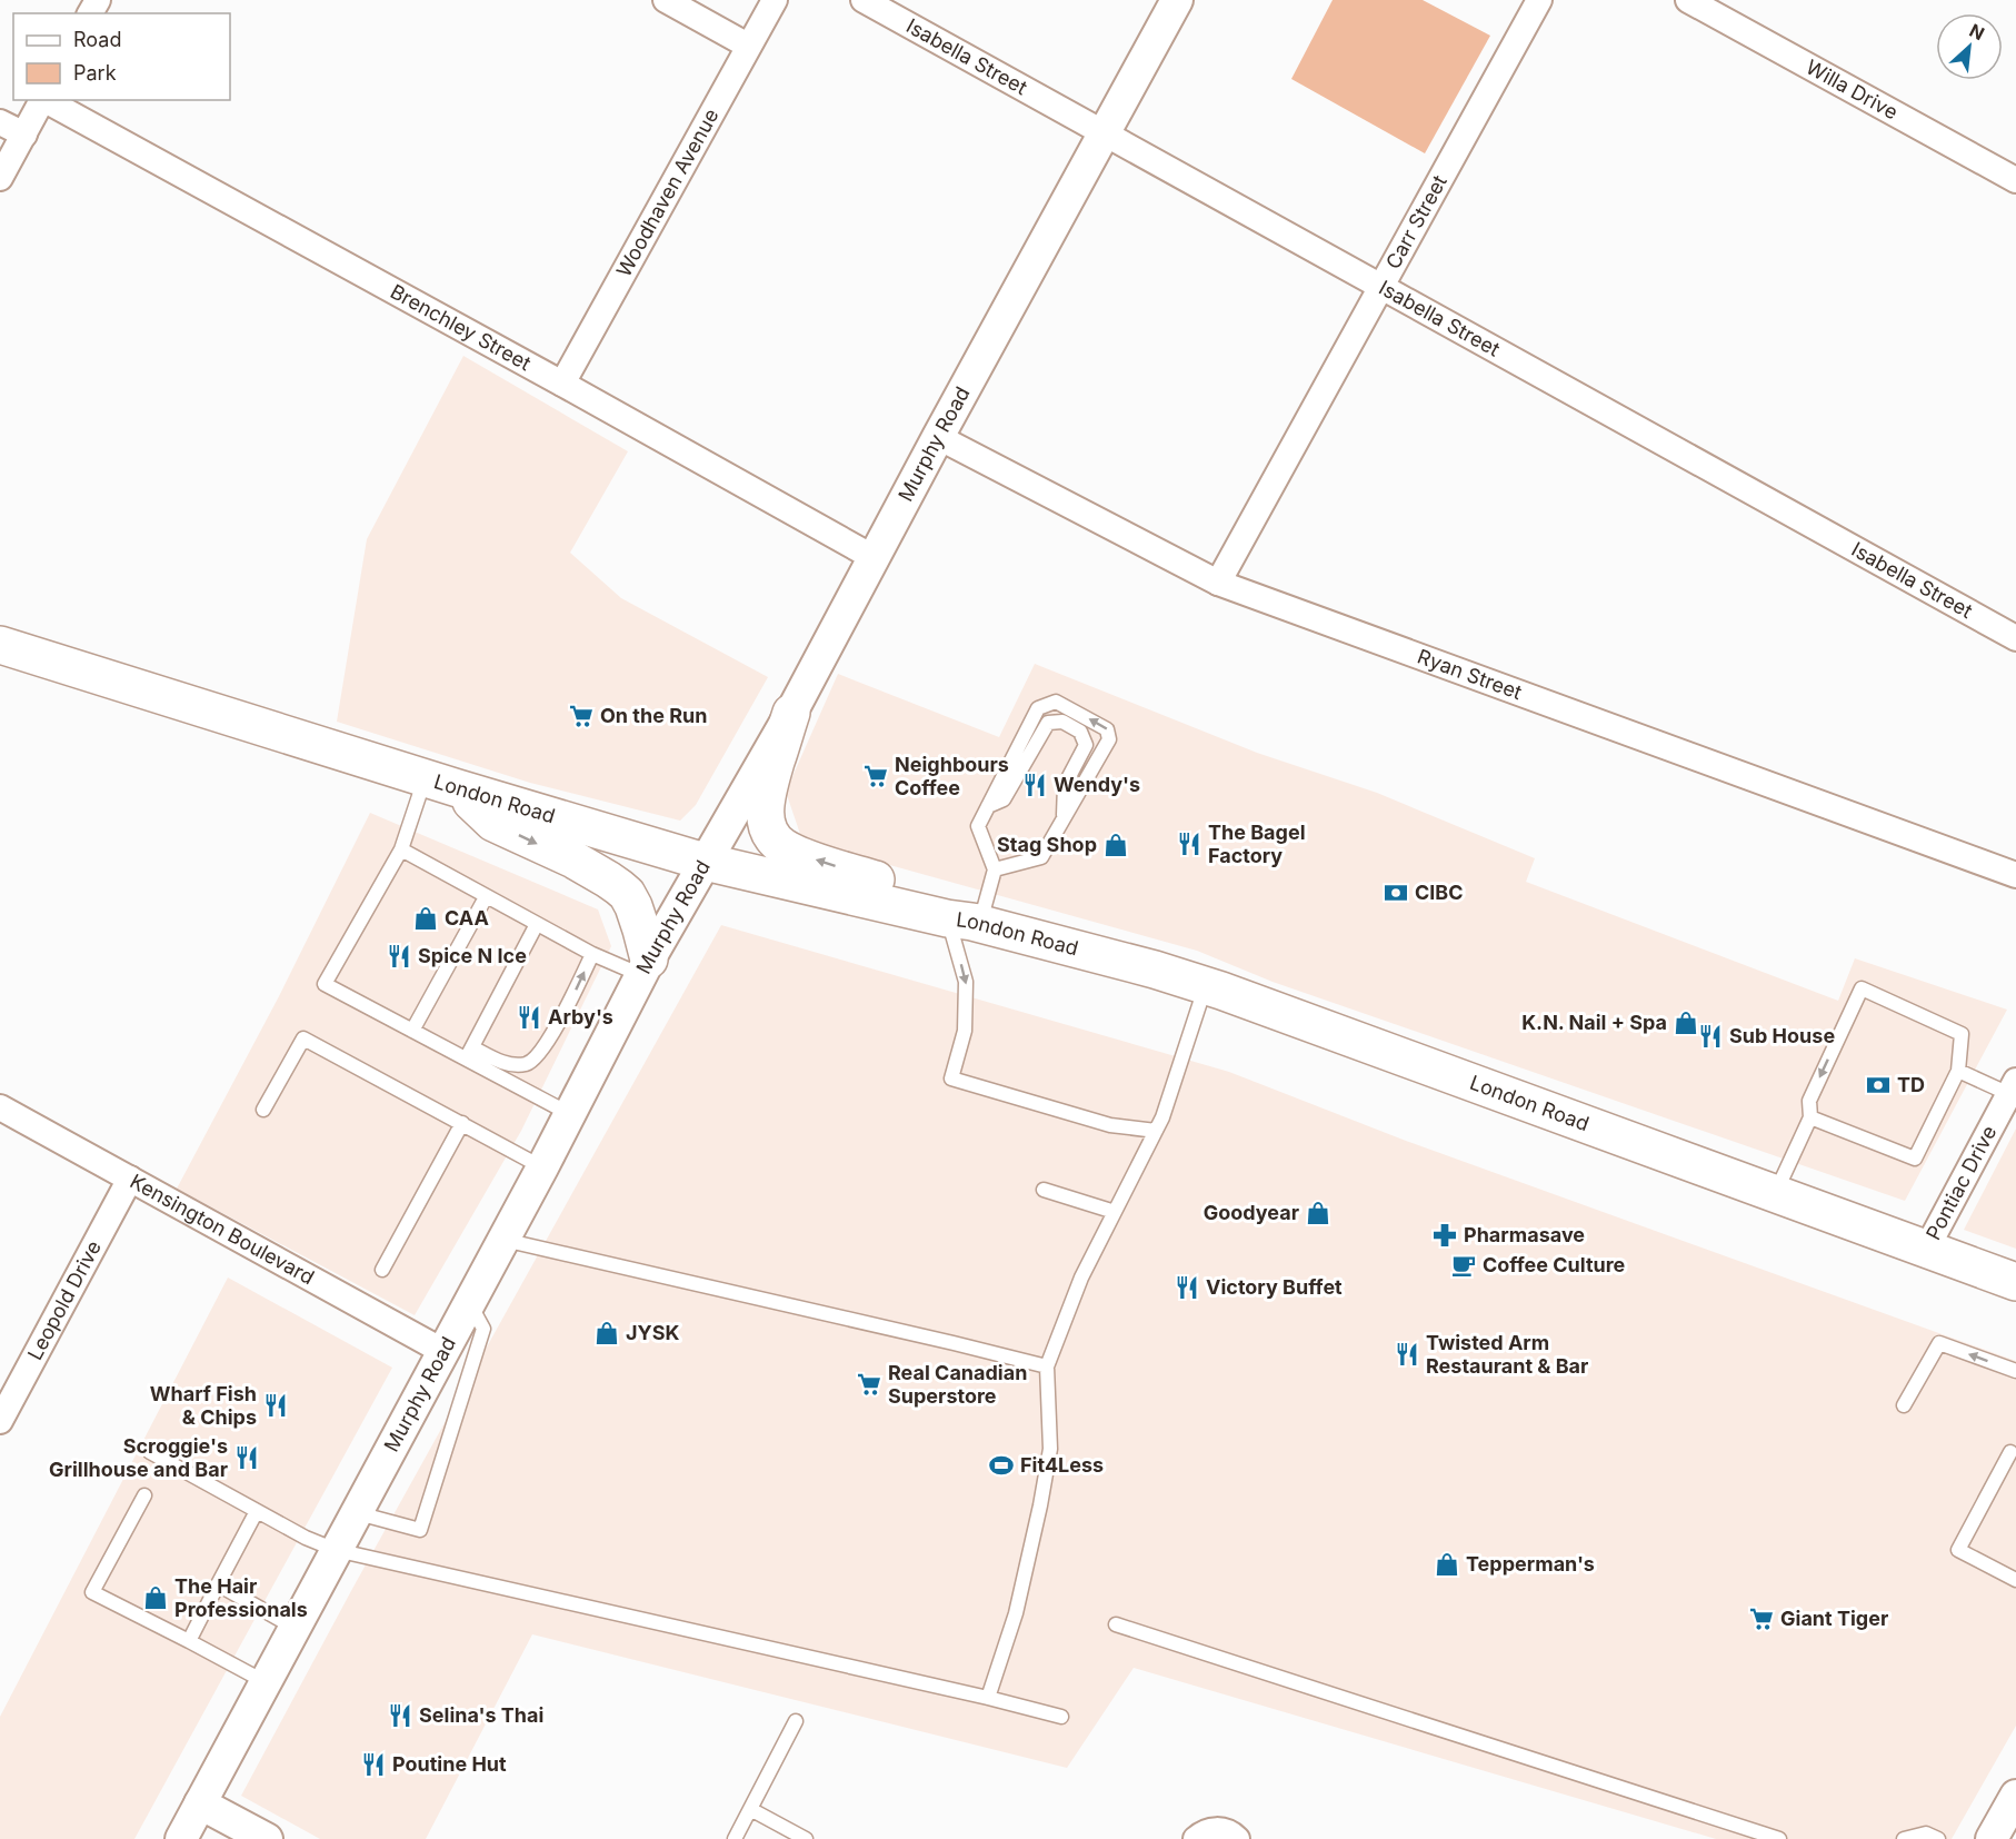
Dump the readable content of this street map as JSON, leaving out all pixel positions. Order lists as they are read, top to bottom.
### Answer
{
  "streets": {
    "main road": ["London Road"],
    "street": [
      "Isabella Street",
      "Willa Drive",
      "Woodhaven Avenue",
      "Carr Street",
      "Brenchley Street",
      "Murphy Road",
      "Ryan Street",
      "Pontiac Drive",
      "Kensington Boulevard",
      "Leopold Drive"
    ]
  },
  "crossings": [
    ["Isabella Street", "Carr Street"],
    ["Isabella Street", "Murphy Road"],
    ["Woodhaven Avenue", "Brenchley Street"],
    ["Carr Street", "Ryan Street"],
    ["Brenchley Street", "Murphy Road"],
    ["Murphy Road", "Ryan Street"],
    ["Murphy Road", "London Road"],
    ["Murphy Road", "Kensington Boulevard"],
    ["London Road", "Pontiac Drive"],
    ["Kensington Boulevard", "Leopold Drive"]
  ],
  "places": {
    "supermarket": [
      "On the Run",
      "Neighbours Coffee",
      "Real Canadian Superstore",
      "Giant Tiger"
    ],
    "restaurant": [
      "Wendy's",
      "The Bagel Factory",
      "Spice N Ice",
      "Arby's",
      "Sub House",
      "Victory Buffet",
      "Twisted Arm Restaurant & Bar",
      "Wharf Fish & Chips",
      "Scroggie's Grillhouse and Bar",
      "Selina's Thai",
      "Poutine Hut"
    ],
    "shop": [
      "Stag Shop",
      "CAA",
      "K.N. Nail + Spa",
      "Goodyear",
      "JYSK",
      "Tepperman's",
      "The Hair Professionals"
    ],
    "bank": ["CIBC", "TD"],
    "pharmacy": ["Pharmasave"],
    "cafe": ["Coffee Culture"],
    "sports": ["Fit4Less"]
  },
  "legend": ["Road", "Park"],
  "north": "top right"
}
